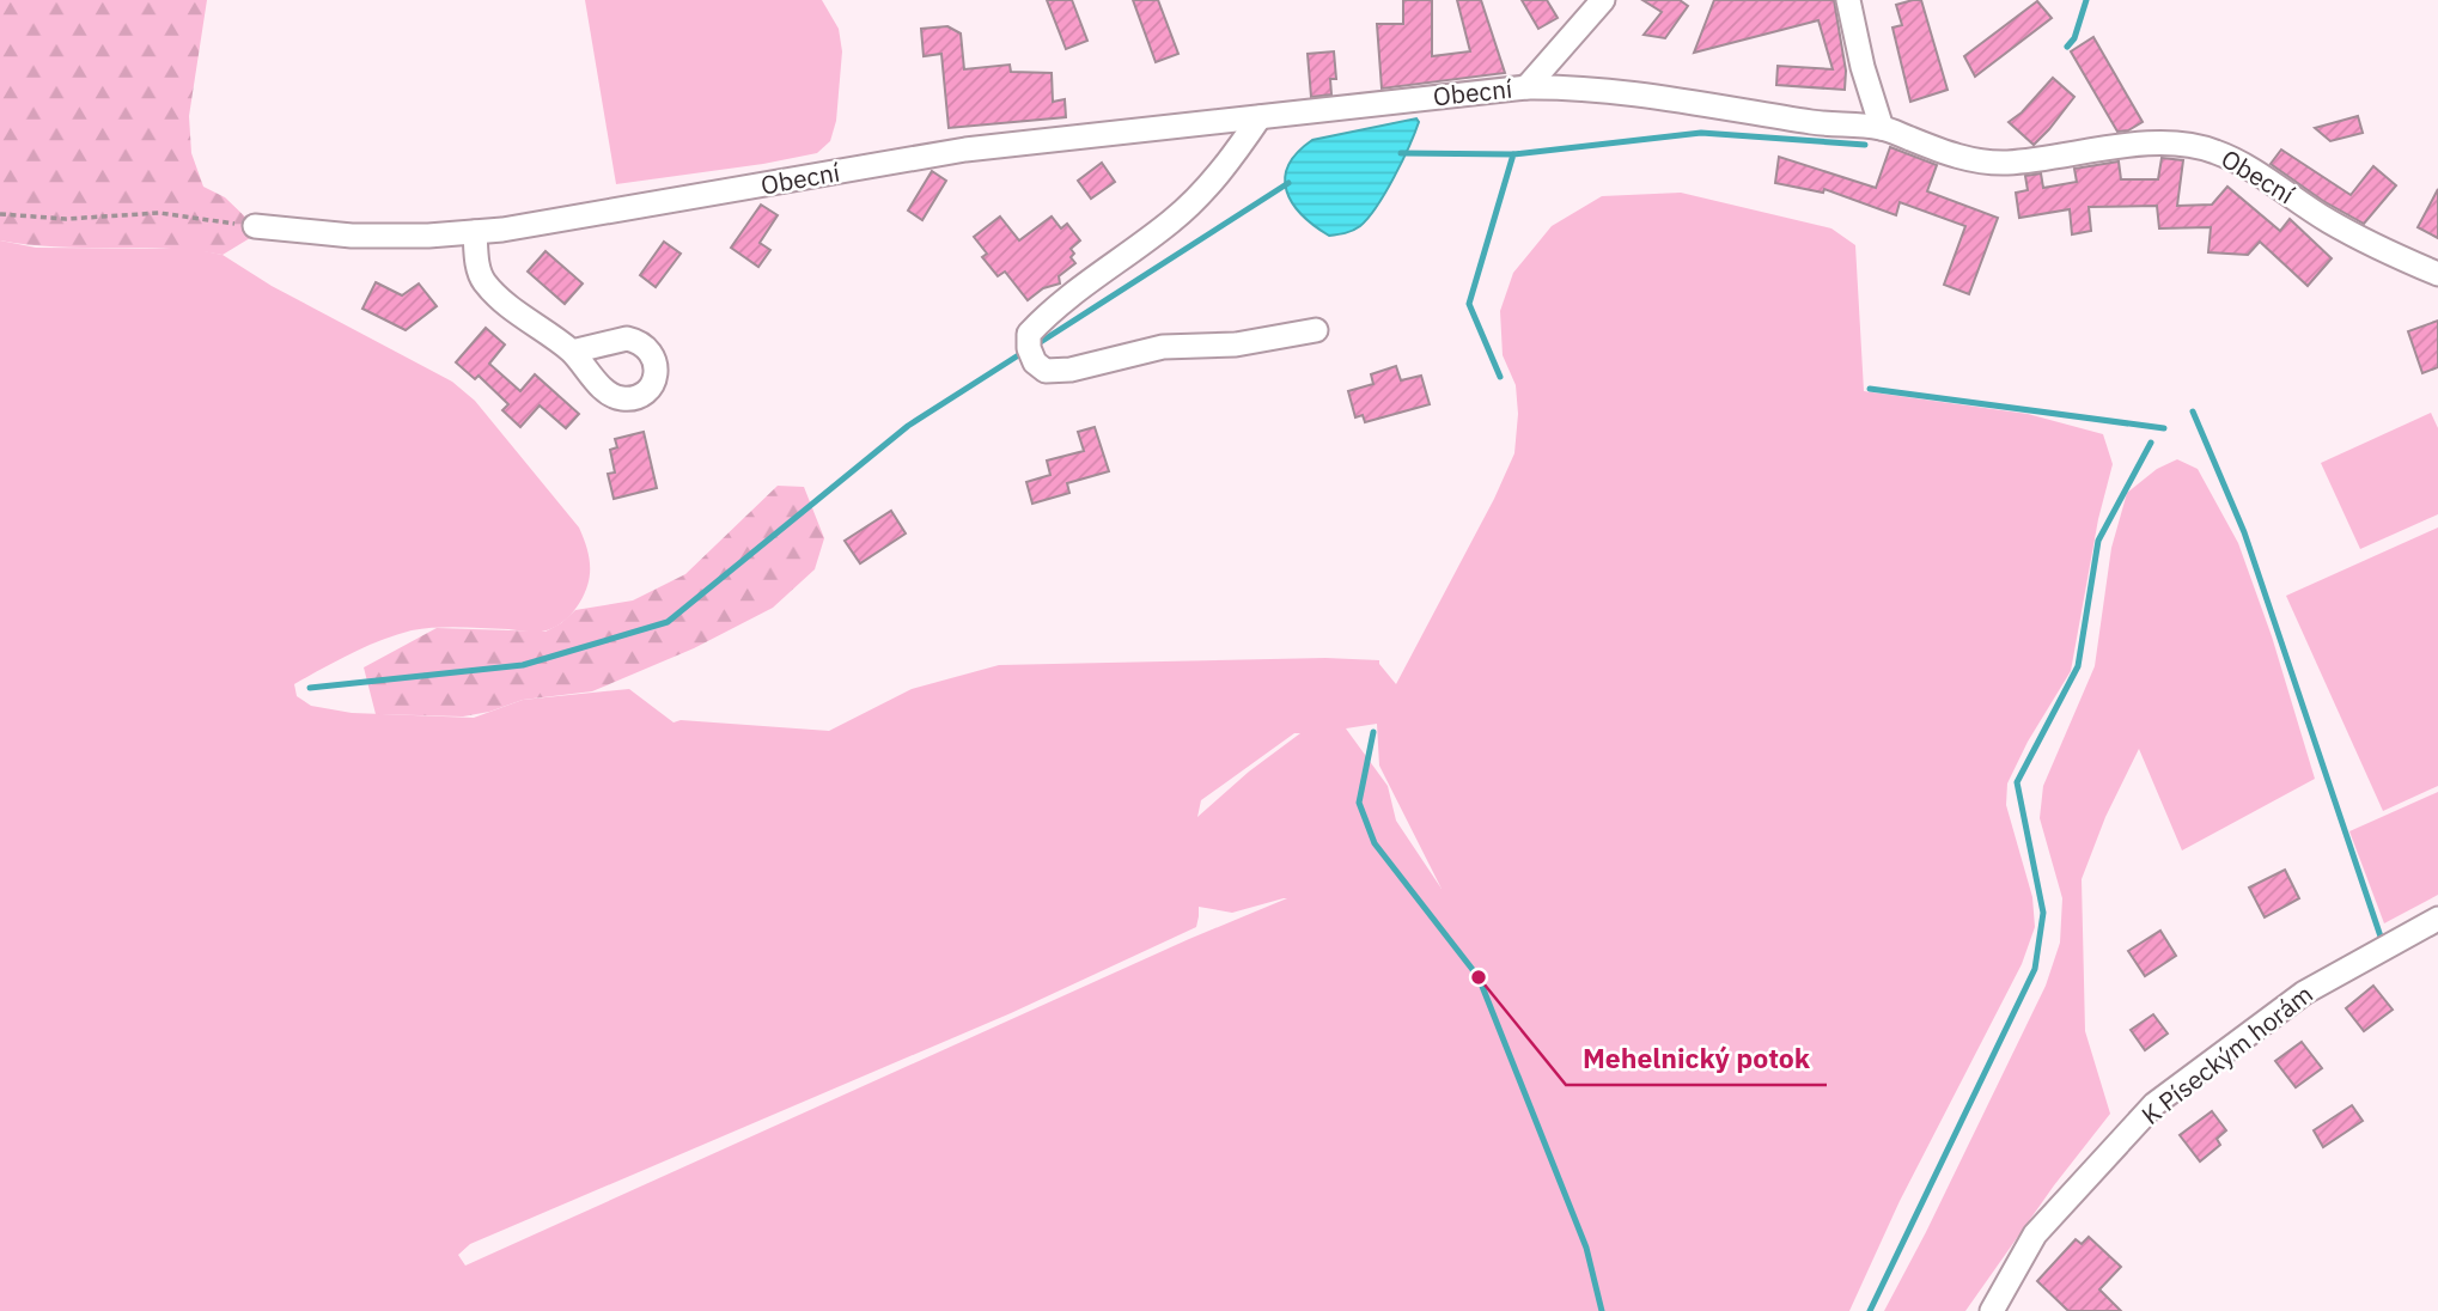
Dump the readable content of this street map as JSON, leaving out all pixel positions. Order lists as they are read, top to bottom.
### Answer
{
  "streets": {
    "street": ["Obecní", "K Píseckým horám"]
  },
  "places": ["Mehelnický potok"]
}
